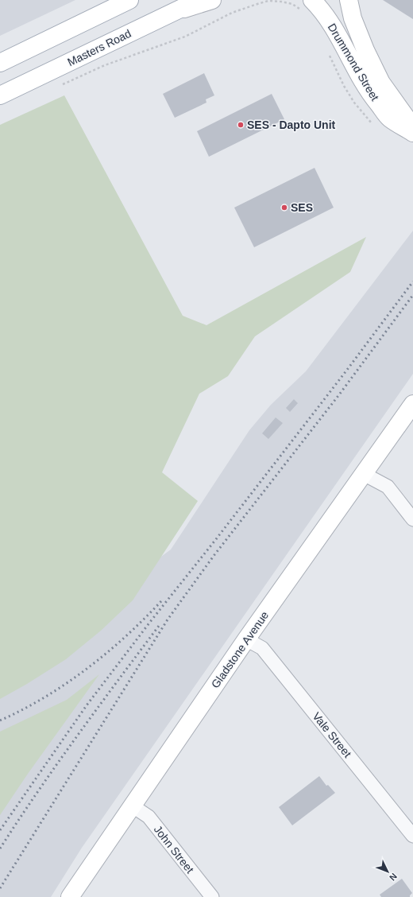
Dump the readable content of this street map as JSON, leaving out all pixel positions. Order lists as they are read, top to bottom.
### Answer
{
  "streets": {
    "main road": ["Masters Road", "Drummond Street", "Gladstone Avenue"],
    "street": ["Vale Street", "John Street"]
  },
  "crossings": [
    ["Gladstone Avenue", "Vale Street"],
    ["Gladstone Avenue", "John Street"]
  ],
  "places": ["SES - Dapto Unit", "SES"],
  "north": "bottom right"
}
